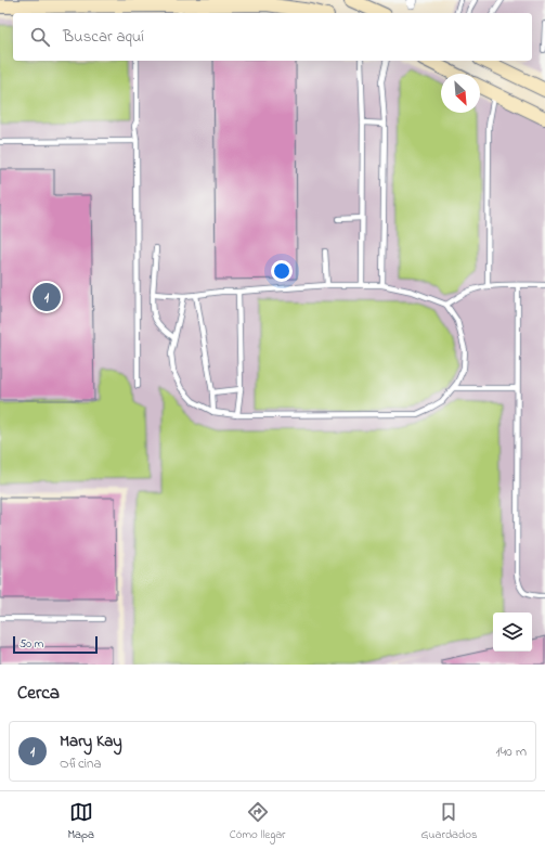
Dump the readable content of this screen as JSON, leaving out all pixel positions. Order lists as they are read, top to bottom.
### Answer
{
  "scale_bar": "50 m",
  "north": "bottom right",
  "page": {
    "search": "Buscar aquí",
    "pins": "1",
    "scale": "50 m",
    "heading": "Cerca",
    "list": [
      {
        "mark": "1",
        "name": "Mary Kay",
        "note": "Oficina",
        "value": "140 m"
      }
    ],
    "nav": ["Mapa", "Cómo llegar", "Guardados"]
  }
}
